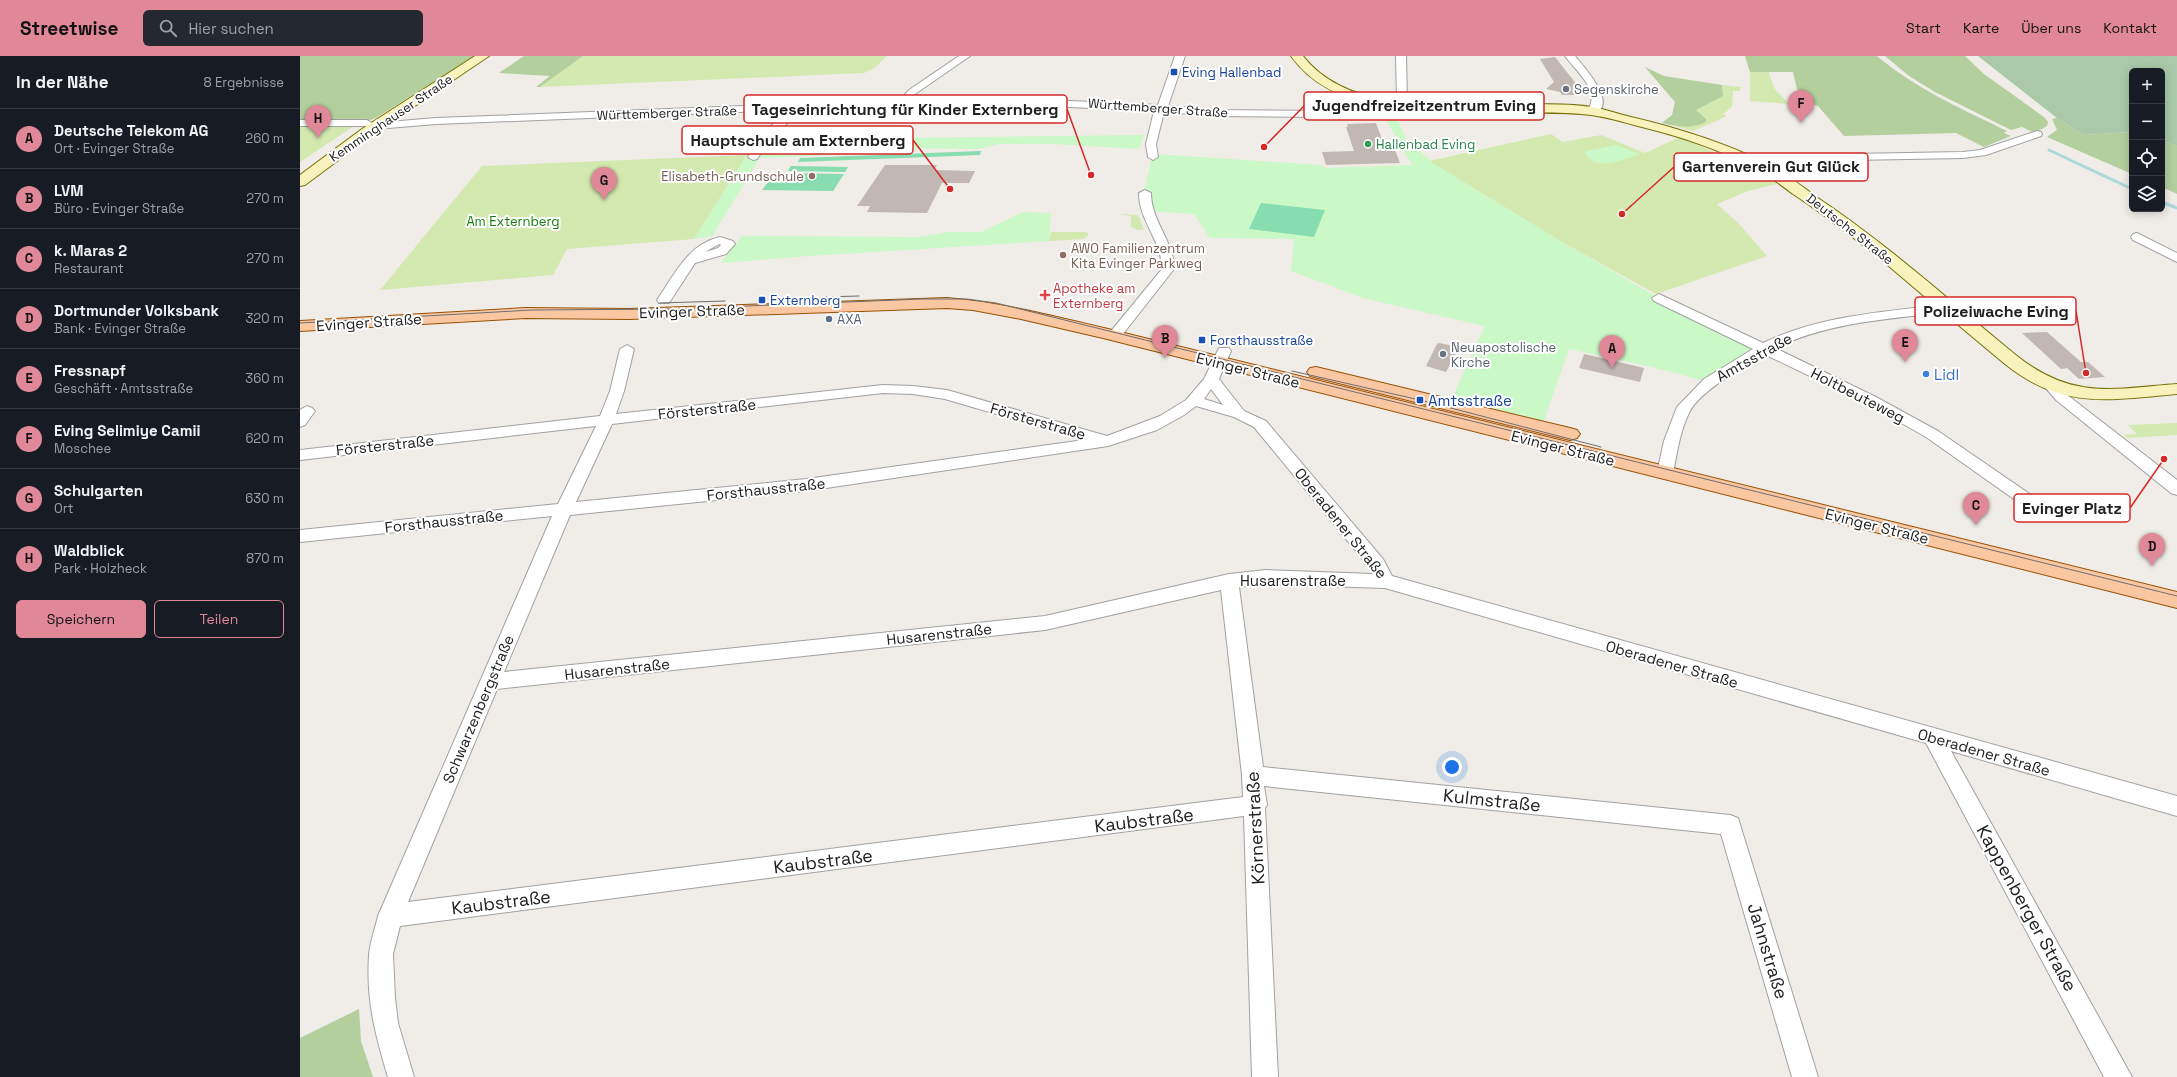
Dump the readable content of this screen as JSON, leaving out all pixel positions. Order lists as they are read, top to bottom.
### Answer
{
  "streets": {
    "main road": ["Evinger Straße"],
    "street": [
      "Württemberger Straße",
      "Kemminghauser Straße",
      "Deutsche Straße",
      "Amtsstraße",
      "Holtbeuteweg",
      "Försterstraße",
      "Forsthausstraße",
      "Oberadener Straße",
      "Husarenstraße",
      "Schwarzenbergstraße",
      "Kulmstraße",
      "Kaubstraße",
      "Körnerstraße",
      "Kappenberger Straße",
      "Jahnstraße"
    ]
  },
  "crossings": [
    ["Württemberger Straße", "Kemminghauser Straße"],
    ["Württemberger Straße", "Deutsche Straße"],
    ["Deutsche Straße", "Amtsstraße"],
    ["Evinger Straße", "Amtsstraße"],
    ["Evinger Straße", "Forsthausstraße"],
    ["Evinger Straße", "Oberadener Straße"],
    ["Amtsstraße", "Holtbeuteweg"],
    ["Försterstraße", "Forsthausstraße"],
    ["Försterstraße", "Schwarzenbergstraße"],
    ["Forsthausstraße", "Oberadener Straße"],
    ["Forsthausstraße", "Schwarzenbergstraße"],
    ["Oberadener Straße", "Husarenstraße"],
    ["Oberadener Straße", "Kappenberger Straße"],
    ["Husarenstraße", "Schwarzenbergstraße"],
    ["Husarenstraße", "Körnerstraße"],
    ["Schwarzenbergstraße", "Kaubstraße"],
    ["Kulmstraße", "Körnerstraße"],
    ["Kulmstraße", "Jahnstraße"],
    ["Kaubstraße", "Körnerstraße"]
  ],
  "parks": ["Am Externberg"],
  "places": {
    "transit": [
      "Eving Hallenbad",
      "Externberg",
      "Forsthausstraße",
      "Amtsstraße"
    ],
    "other": [
      "Segenskirche",
      "Hallenbad Eving",
      "Jugendfreizeitzentrum Eving",
      "Tageseinrichtung für Kinder Externberg",
      "Elisabeth-Grundschule",
      "Hauptschule am Externberg",
      "Gartenverein Gut Glück",
      "AWO Familienzentrum Kita Evinger Parkweg",
      "AXA",
      "Neuapostolische Kirche",
      "Polizeiwache Eving",
      "Lidl",
      "Evinger Platz"
    ],
    "health": ["Apotheke am Externberg"]
  },
  "page": {
    "header": "Streetwise",
    "search": "Hier suchen",
    "nav": [
      "Start",
      "Karte",
      "Über uns",
      "Kontakt"
    ],
    "heading": ["In der Nähe", "8 Ergebnisse"],
    "map_buttons": ["+", "−"],
    "pins": [
      "F",
      "H",
      "G",
      "B",
      "E",
      "A",
      "C",
      "D"
    ],
    "list": [
      {
        "mark": "A",
        "name": "Deutsche Telekom AG",
        "note": "Ort · Evinger Straße",
        "value": "260 m"
      },
      {
        "mark": "B",
        "name": "LVM",
        "note": "Büro · Evinger Straße",
        "value": "270 m"
      },
      {
        "mark": "C",
        "name": "k. Maras 2",
        "note": "Restaurant",
        "value": "270 m"
      },
      {
        "mark": "D",
        "name": "Dortmunder Volksbank",
        "note": "Bank · Evinger Straße",
        "value": "320 m"
      },
      {
        "mark": "E",
        "name": "Fressnapf",
        "note": "Geschäft · Amtsstraße",
        "value": "360 m"
      },
      {
        "mark": "F",
        "name": "Eving Selimiye Camii",
        "note": "Moschee",
        "value": "620 m"
      },
      {
        "mark": "G",
        "name": "Schulgarten",
        "note": "Ort",
        "value": "630 m"
      },
      {
        "mark": "H",
        "name": "Waldblick",
        "note": "Park · Holzheck",
        "value": "870 m"
      }
    ],
    "buttons": ["Speichern", "Teilen"]
  }
}
